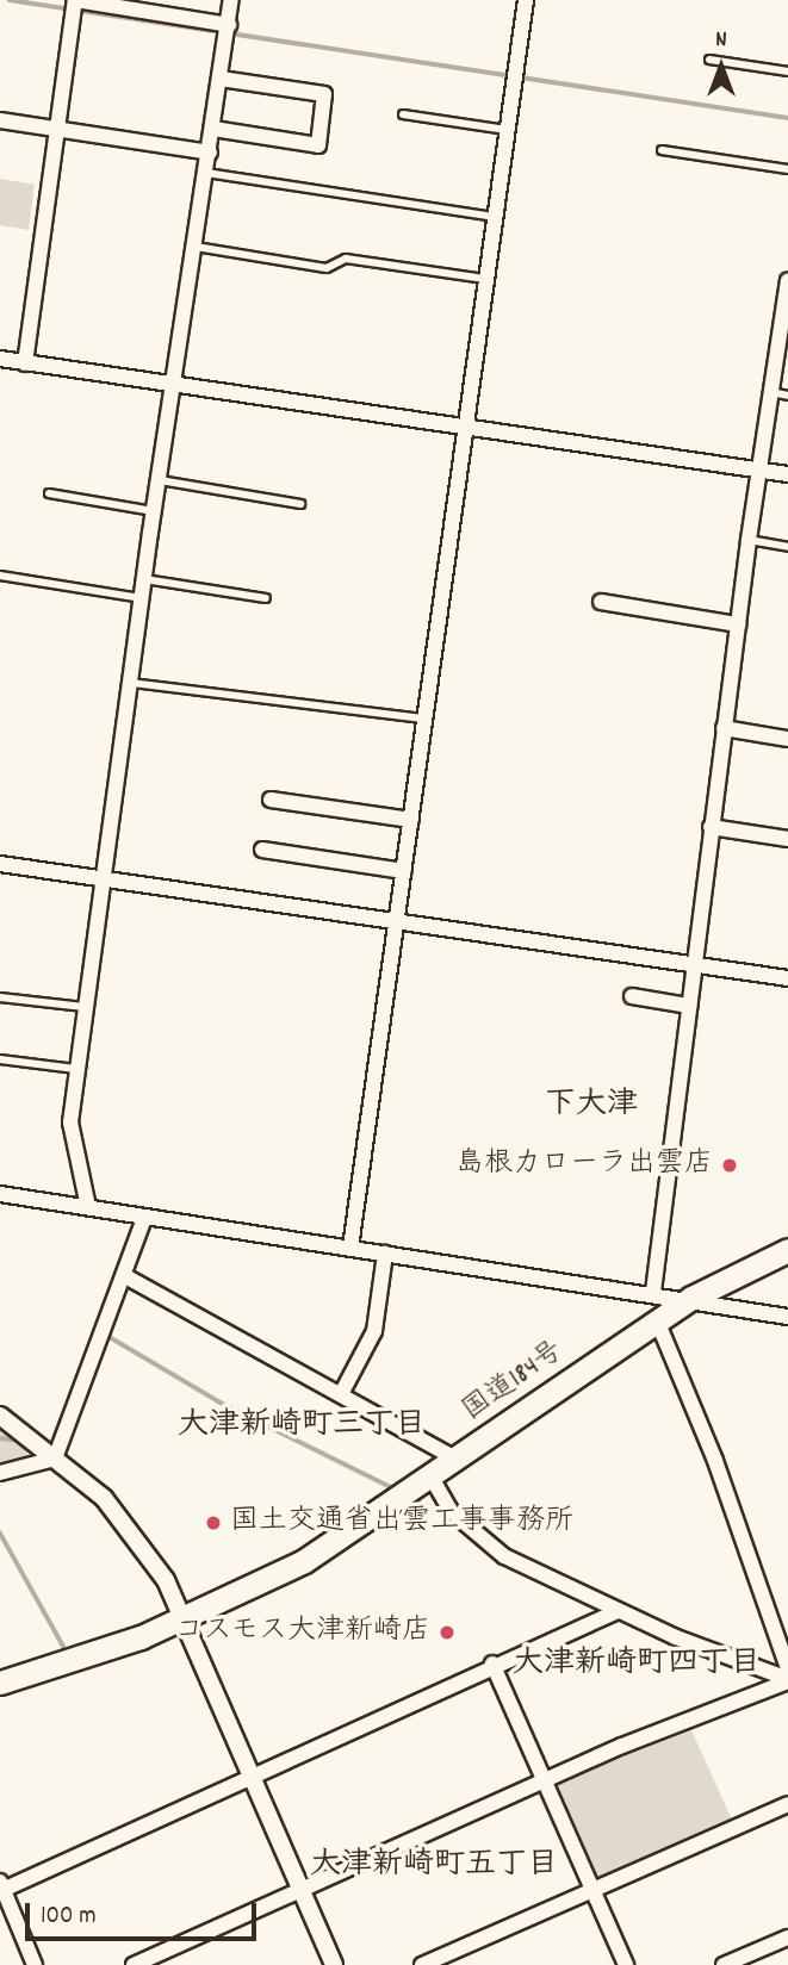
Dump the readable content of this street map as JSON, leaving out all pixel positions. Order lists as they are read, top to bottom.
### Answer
{
  "streets": {
    "highway": ["国道184号"]
  },
  "districts": [
    "下大津",
    "大津新崎町三丁目",
    "大津新崎町四丁目",
    "大津新崎町五丁目"
  ],
  "places": ["島根カローラ出雲店", "国土交通省出雲工事事務所", "コスモス大津新崎店"],
  "scale_bar": "100 m",
  "north": "top"
}
